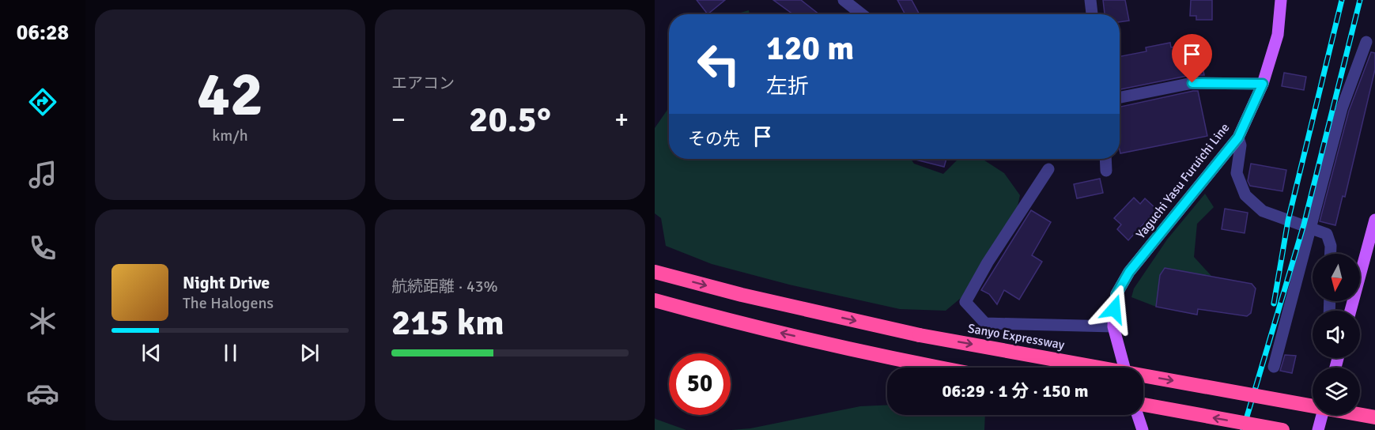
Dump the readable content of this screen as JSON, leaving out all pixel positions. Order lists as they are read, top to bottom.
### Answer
{
  "streets": {
    "highway": ["Sanyo Expressway"],
    "main road": ["Yaguchi Yasu Furuichi Line"]
  },
  "north": "bottom",
  "page": {
    "tabs": "06:28",
    "tile": [
      ["42", "km/h"],
      "エアコン",
      ["航続距離 · 43%", "215 km"]
    ],
    "turn": ["120 m", "左折"],
    "heat": ["−", "20.5°", "+"],
    "then": "その先",
    "song": ["Night Drive", "The Halogens"],
    "limit": "50",
    "trip": "06:29 · 1 分 · 150 m"
  }
}
